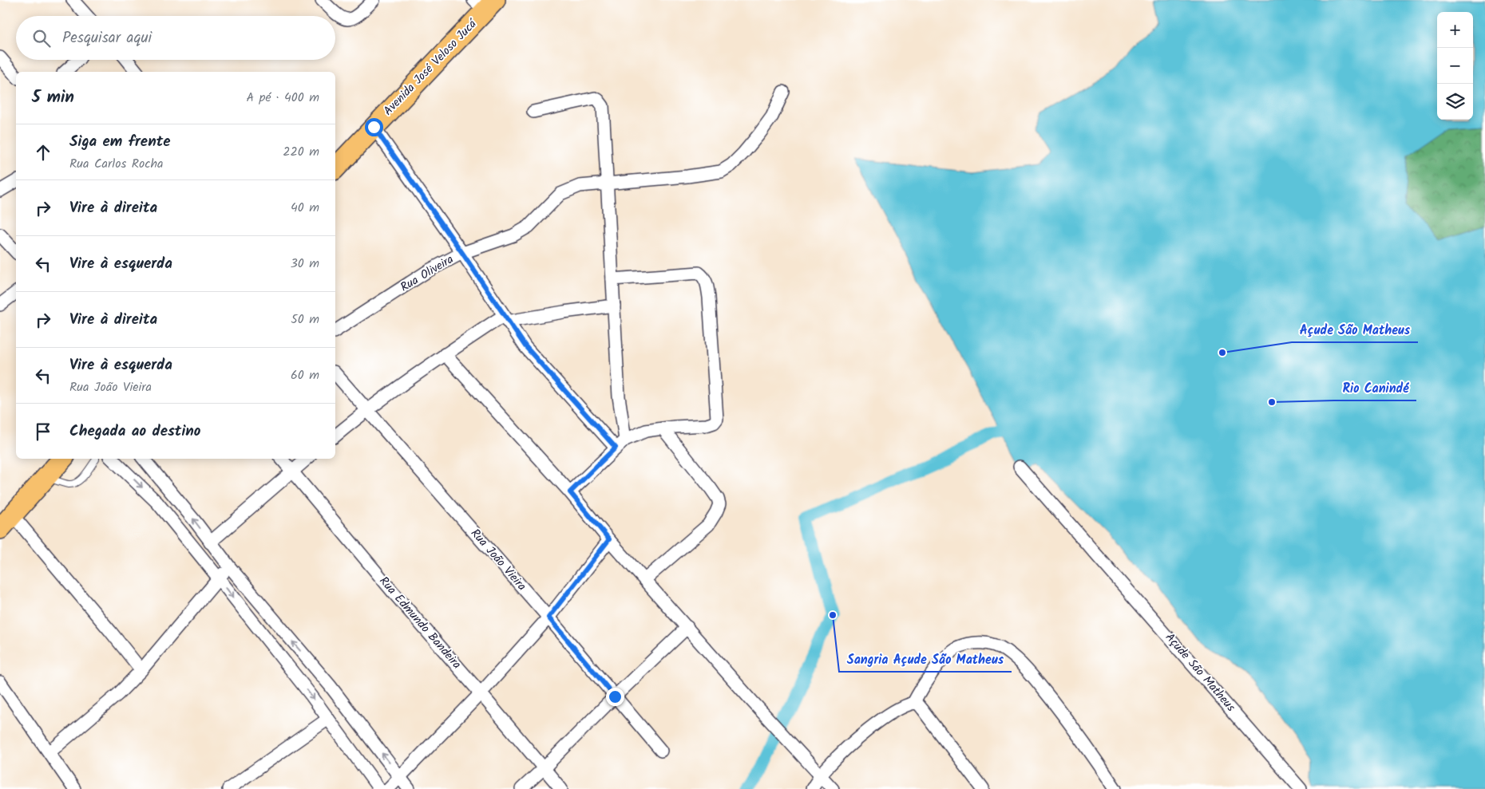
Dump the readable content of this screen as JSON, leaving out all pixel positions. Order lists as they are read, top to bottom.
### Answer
{
  "streets": {
    "main road": ["Avenida José Veloso Jucá"],
    "street": [
      "Rua Oliveira",
      "Rua João Vieira",
      "Rua Edmundo Bandeira",
      "Açude São Matheus"
    ]
  },
  "places": ["Açude São Matheus", "Rio Canindé", "Sangria Açude São Matheus"],
  "page": {
    "map_buttons": ["+", "−"],
    "search": "Pesquisar aqui",
    "heading": ["5 min", "A pé · 400 m"],
    "list": [
      ["Siga em frente", "Rua Carlos Rocha", "220 m"],
      ["Vire à direita", "40 m"],
      ["Vire à esquerda", "30 m"],
      ["Vire à direita", "50 m"],
      ["Vire à esquerda", "Rua João Vieira", "60 m"],
      "Chegada ao destino"
    ]
  }
}
